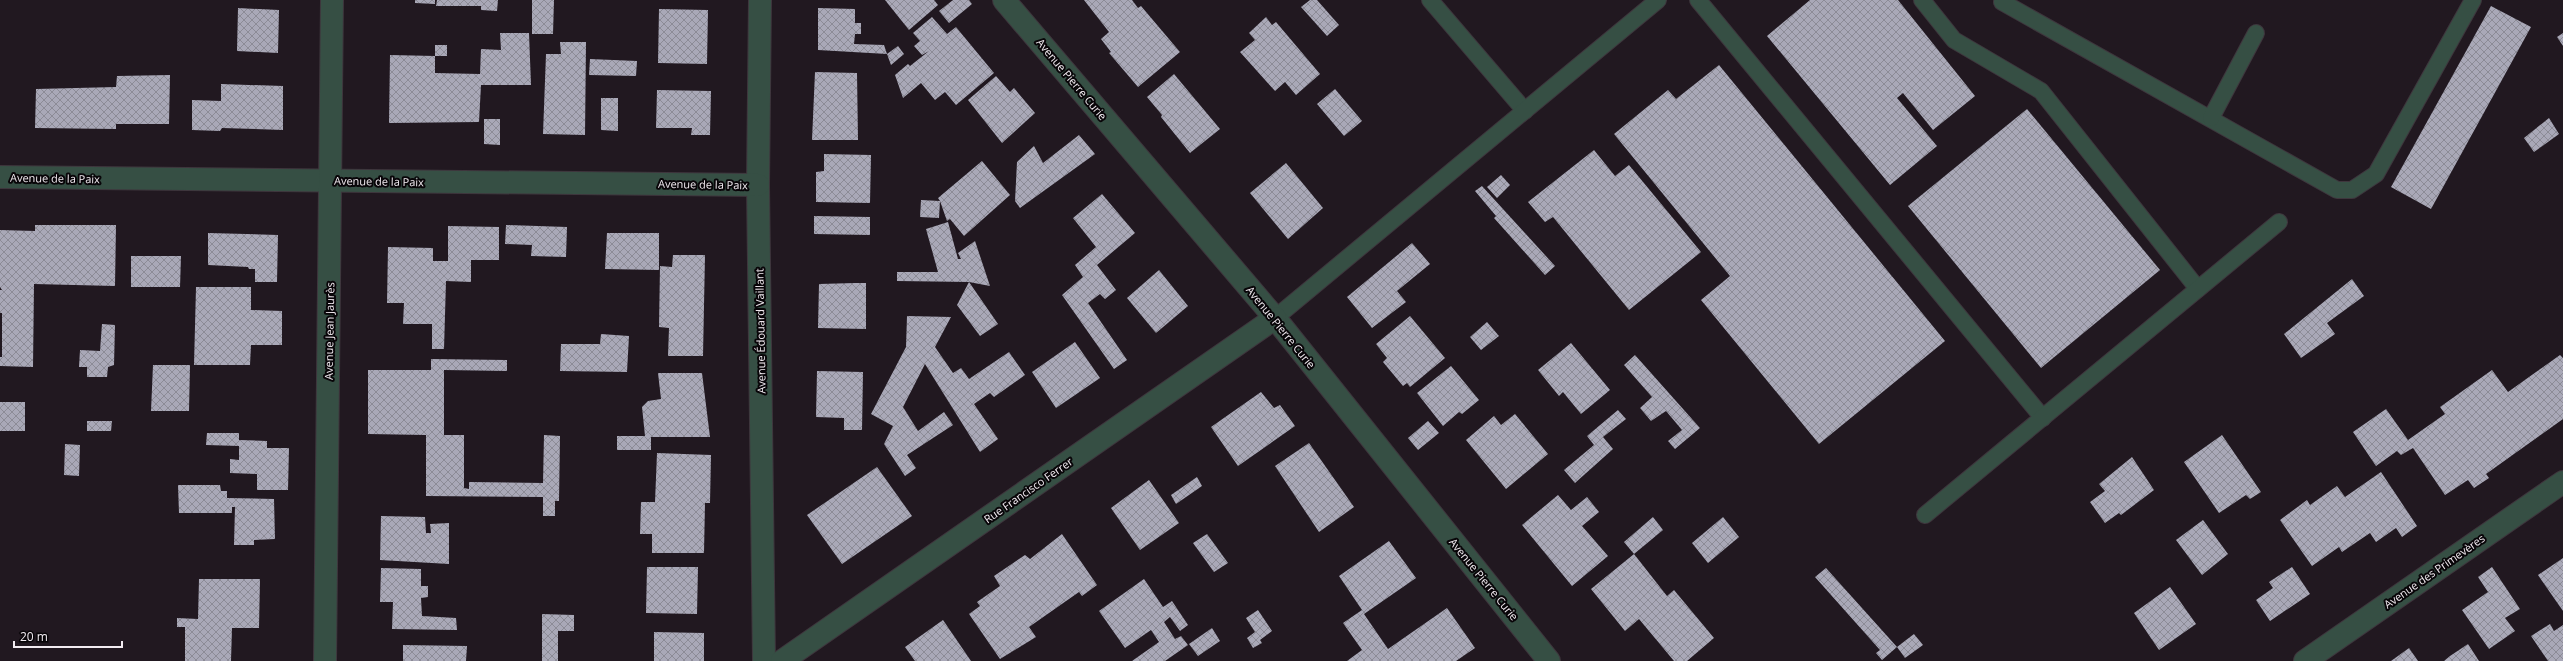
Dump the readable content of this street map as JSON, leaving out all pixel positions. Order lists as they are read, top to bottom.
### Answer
{
  "streets": {
    "street": [
      "Avenue Pierre Curie",
      "Avenue de la Paix",
      "Avenue Jean Jaurès",
      "Avenue Édouard Vaillant",
      "Rue Francisco Ferrer",
      "Avenue des Primevères"
    ]
  },
  "crossings": [
    ["Avenue Pierre Curie", "Rue Francisco Ferrer"],
    ["Avenue de la Paix", "Avenue Jean Jaurès"],
    ["Avenue de la Paix", "Avenue Édouard Vaillant"]
  ],
  "scale_bar": "20 m"
}
